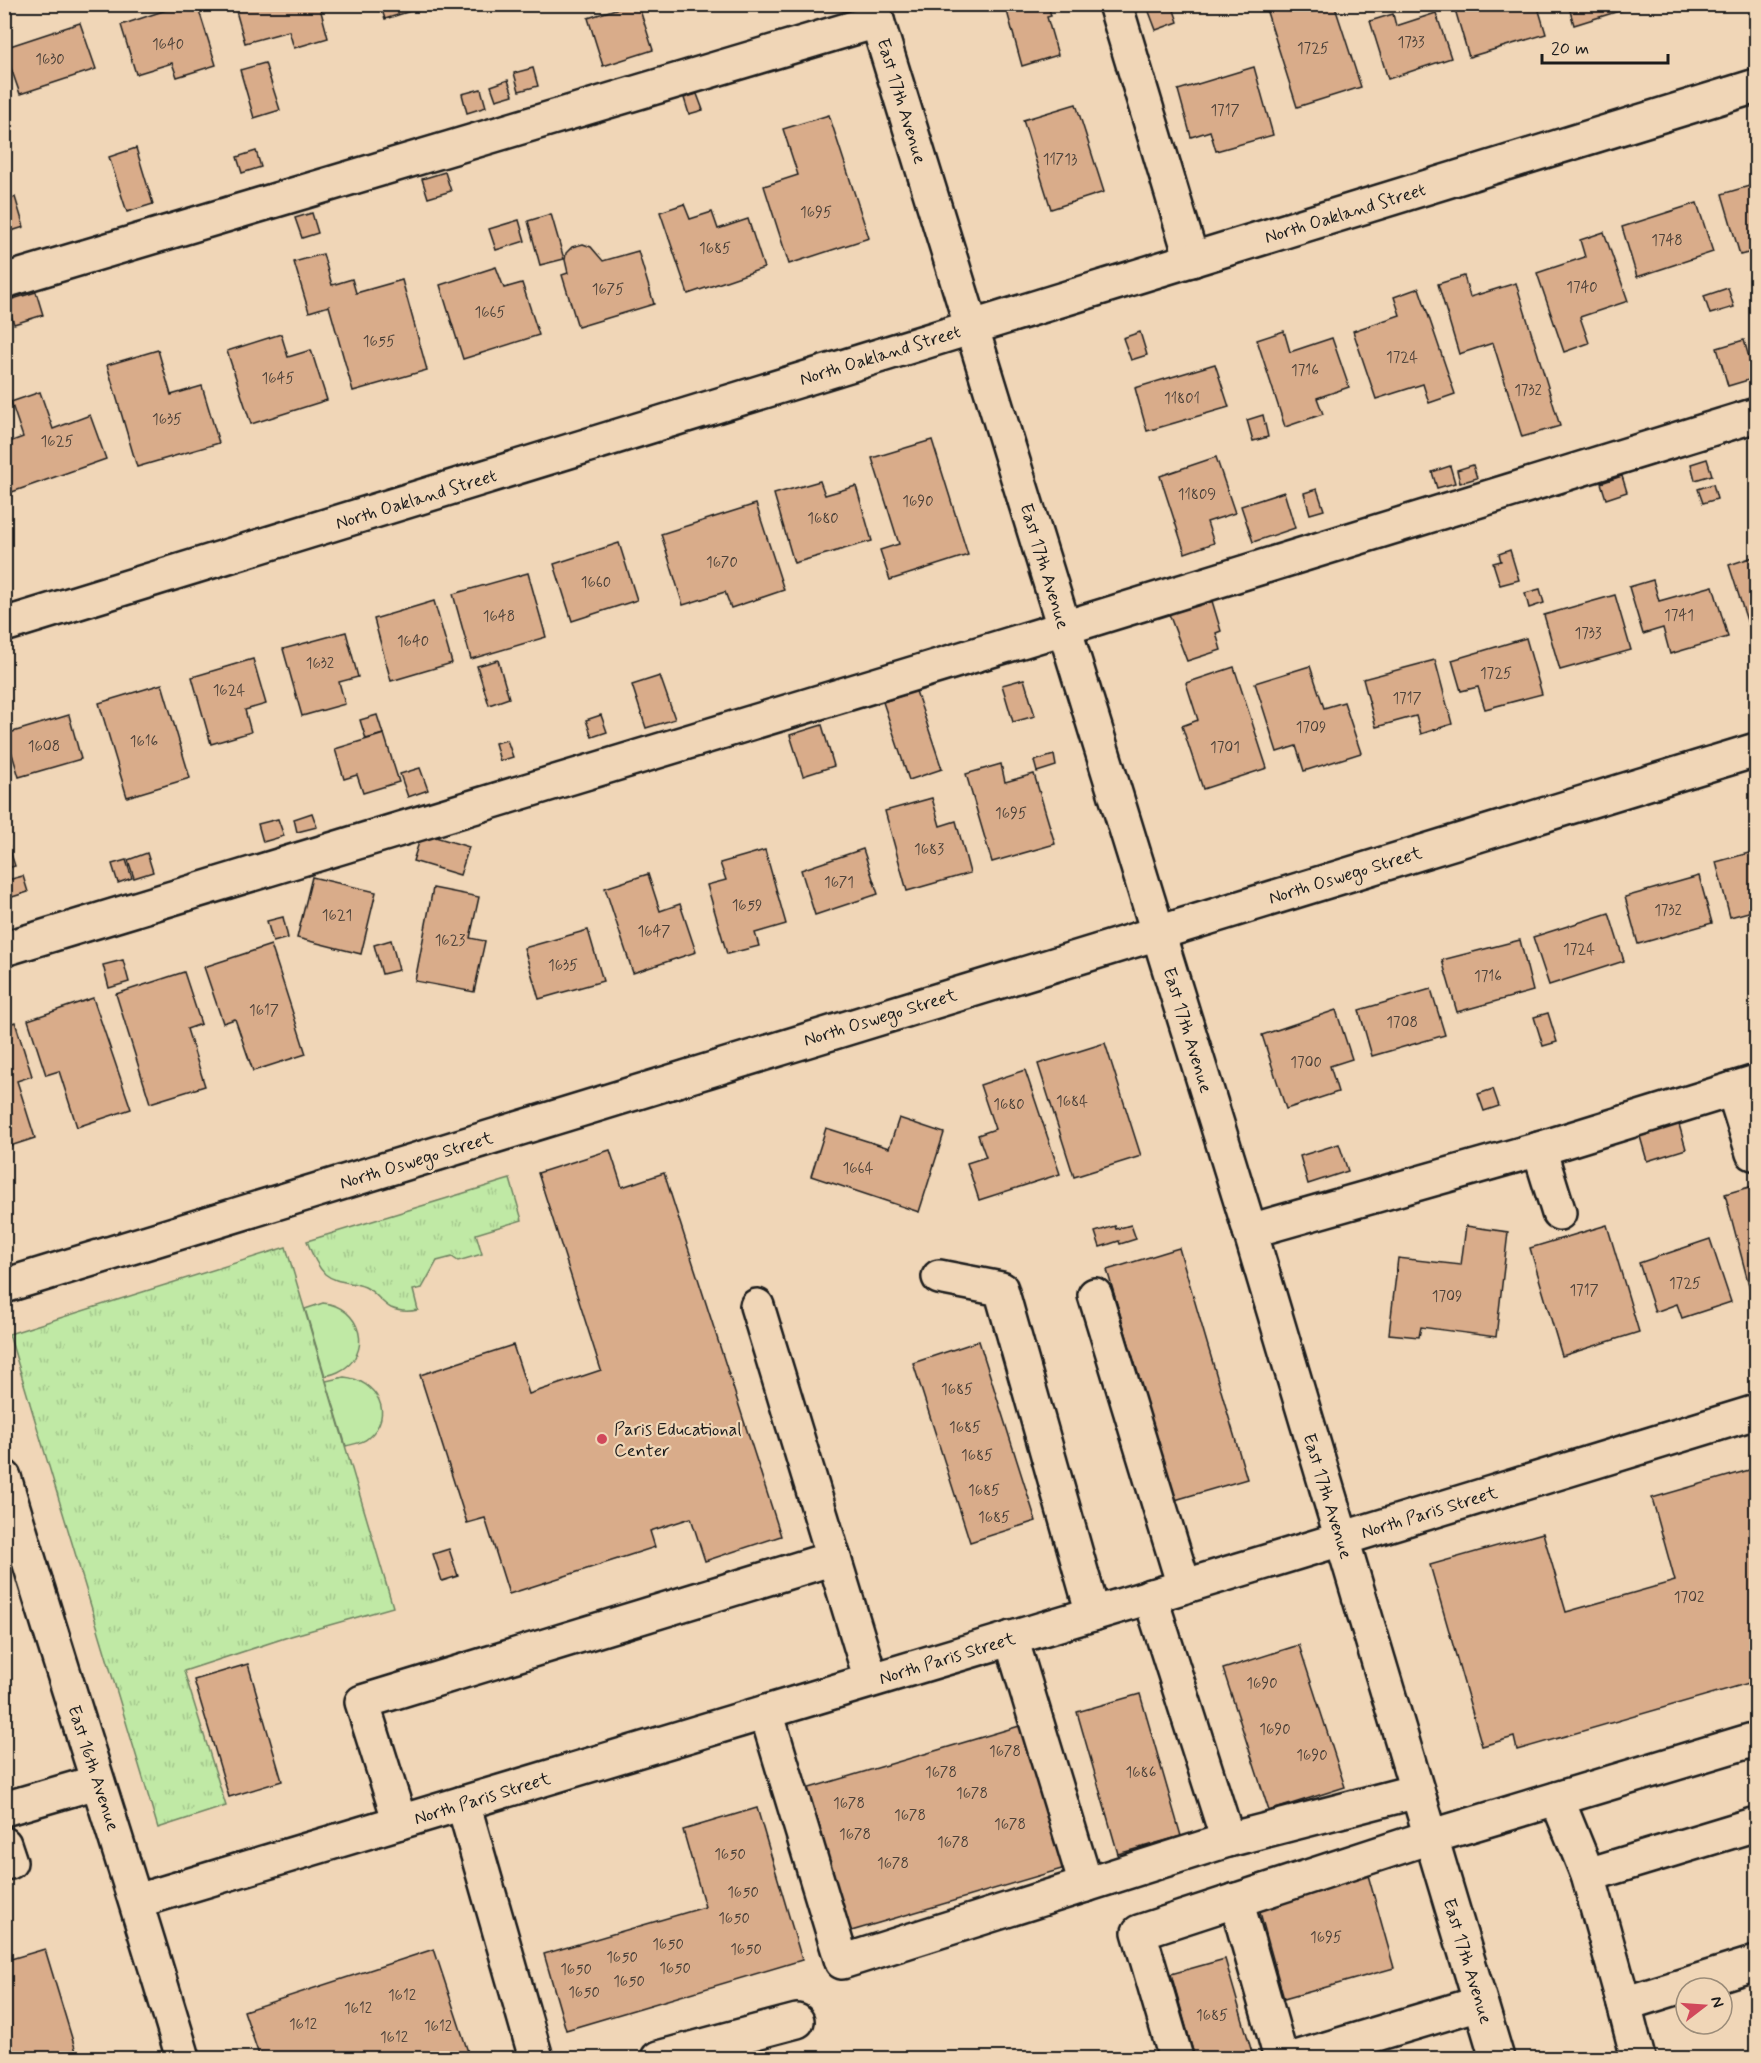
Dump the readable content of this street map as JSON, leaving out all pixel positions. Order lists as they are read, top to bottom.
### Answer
{
  "streets": {
    "street": [
      "East 17th Avenue",
      "North Oakland Street",
      "North Oswego Street",
      "North Paris Street",
      "East 16th Avenue"
    ]
  },
  "crossings": [
    ["East 17th Avenue", "North Oakland Street"],
    ["East 17th Avenue", "North Oswego Street"],
    ["East 17th Avenue", "North Paris Street"],
    ["North Paris Street", "East 16th Avenue"]
  ],
  "places": ["Paris Educational Center"],
  "house_numbers": [
    "1733",
    "1640",
    "1725",
    "1630",
    "1717",
    "11713",
    "1695",
    "1748",
    "1685",
    "1740",
    "1675",
    "1665",
    "1655",
    "1724",
    "1716",
    "1645",
    "1732",
    "11801",
    "1635",
    "1625",
    "11809",
    "1690",
    "1680",
    "1670",
    "1660",
    "1741",
    "1648",
    "1733",
    "1640",
    "1632",
    "1725",
    "1624",
    "1717",
    "1709",
    "1616",
    "1608",
    "1701",
    "1695",
    "1683",
    "1671",
    "1659",
    "1732",
    "1621",
    "1647",
    "1623",
    "1724",
    "1635",
    "1716",
    "1617",
    "1708",
    "1700",
    "1684",
    "1680",
    "1664",
    "1725",
    "1717",
    "1709",
    "1685",
    "1685",
    "1685",
    "1685",
    "1685",
    "1702",
    "1690",
    "1690",
    "1678",
    "1690",
    "1678",
    "1686",
    "1678",
    "1678",
    "1678",
    "1678",
    "1678",
    "1678",
    "1650",
    "1678",
    "1650",
    "1650",
    "1695",
    "1650",
    "1650",
    "1650",
    "1650",
    "1650",
    "1650",
    "1650",
    "1612",
    "1612",
    "1685",
    "1612",
    "1612",
    "1612"
  ],
  "scale_bar": "20 m",
  "north": "right"
}
